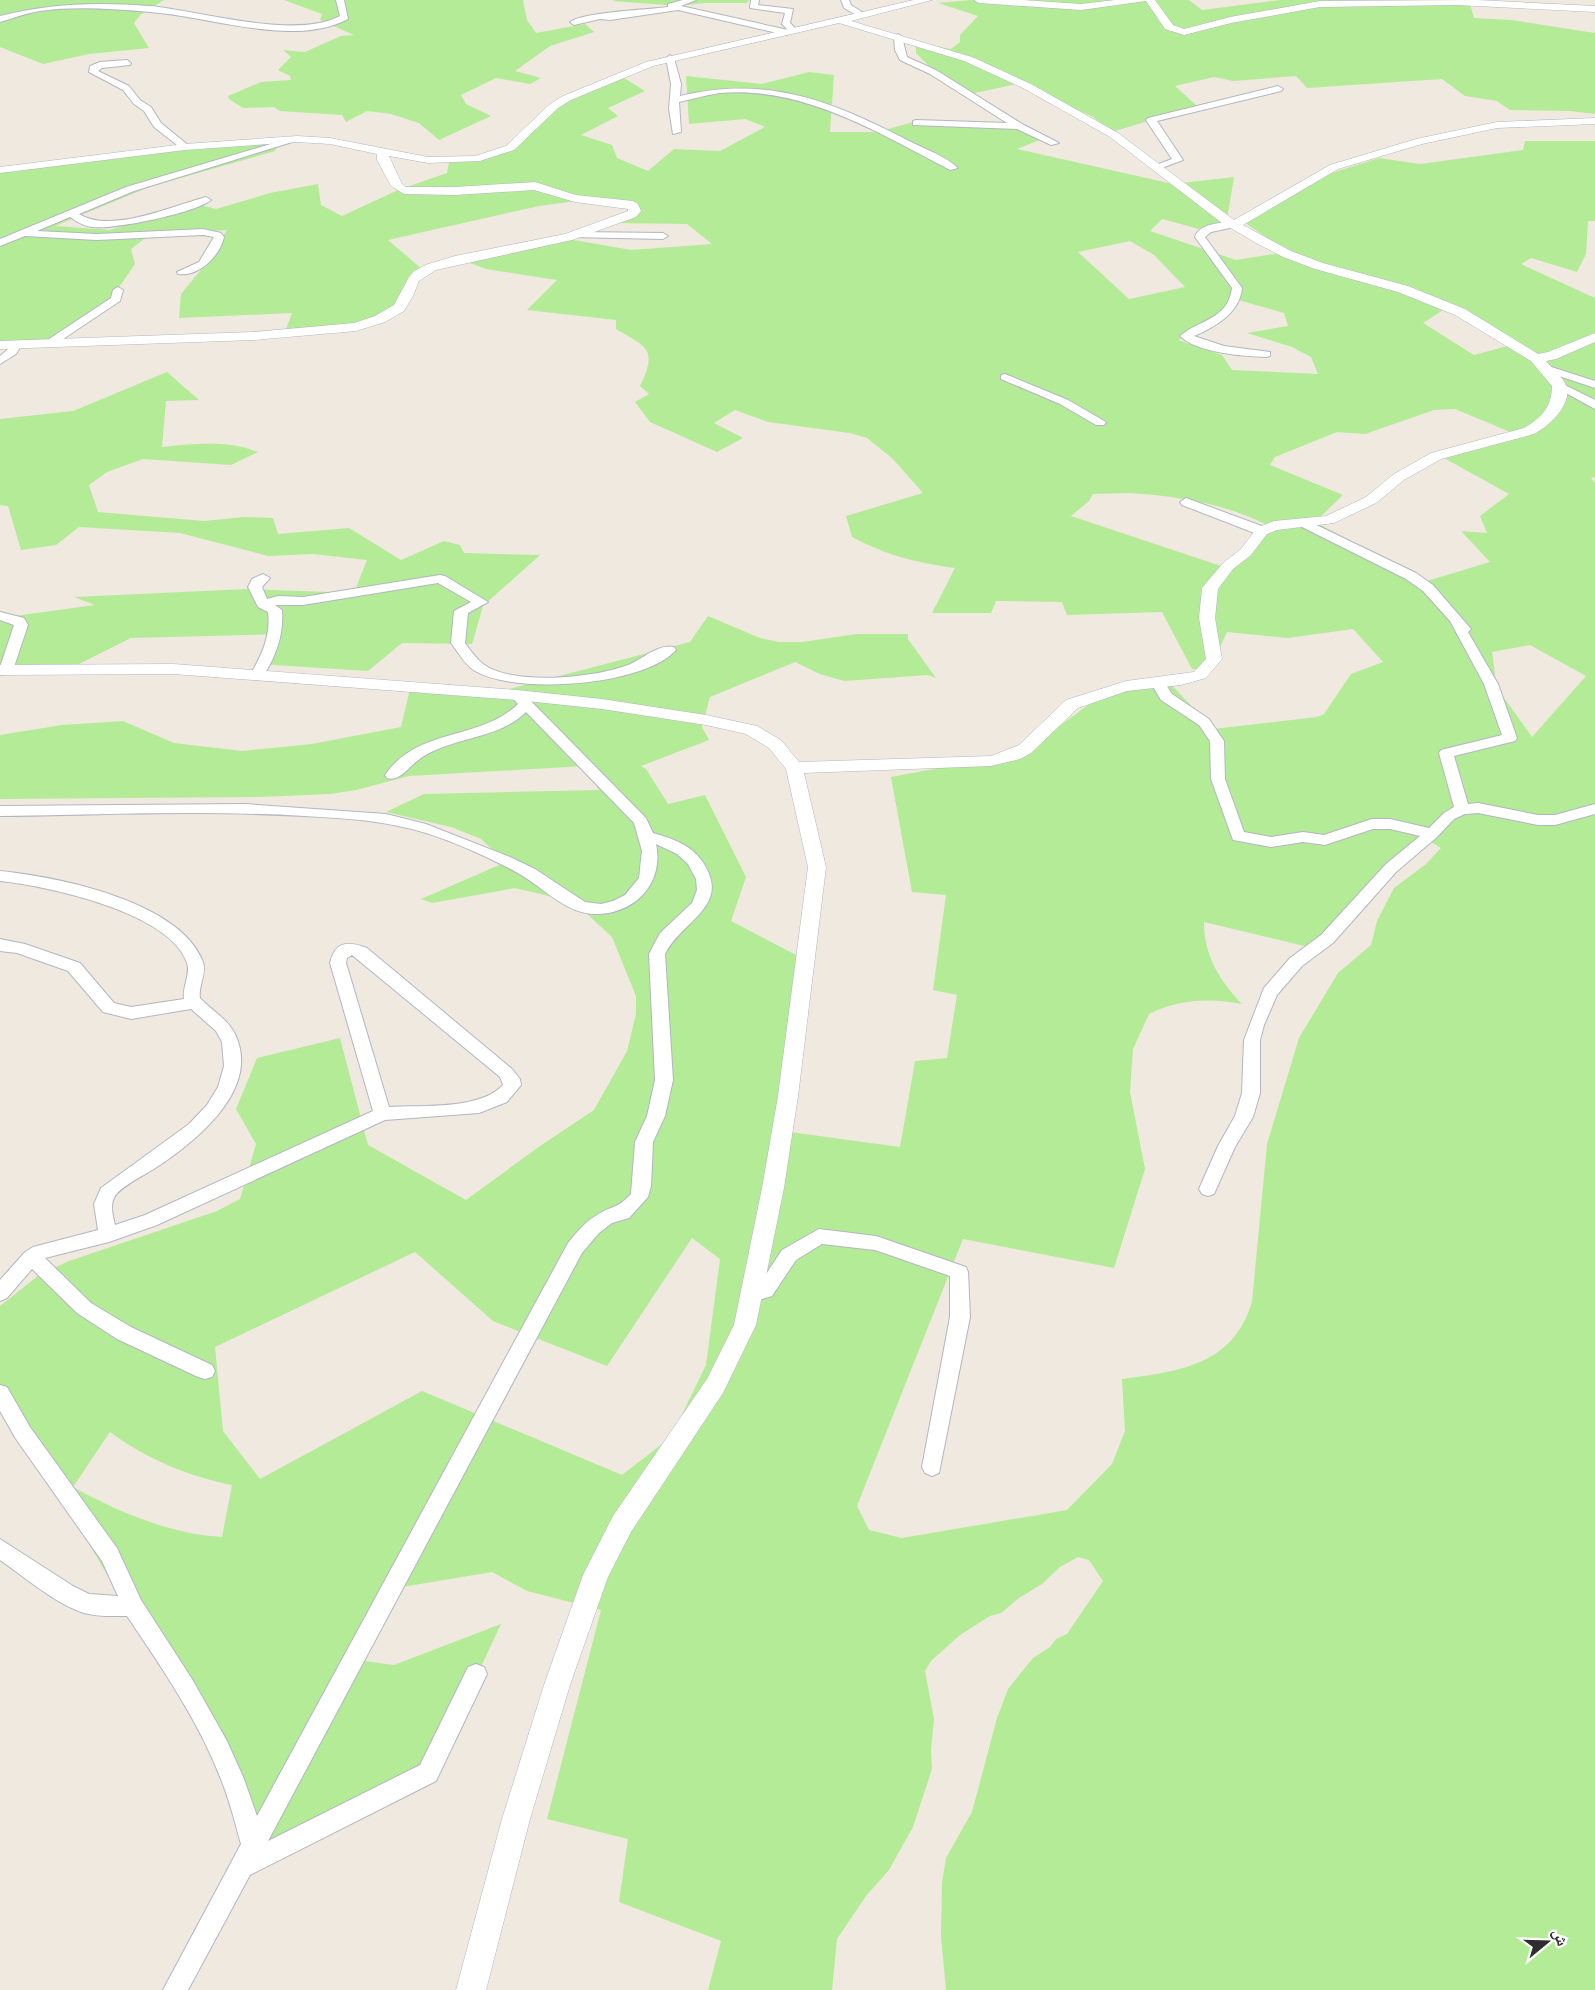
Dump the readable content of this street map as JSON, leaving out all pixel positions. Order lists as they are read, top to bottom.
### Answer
{
  "north": "right"
}
